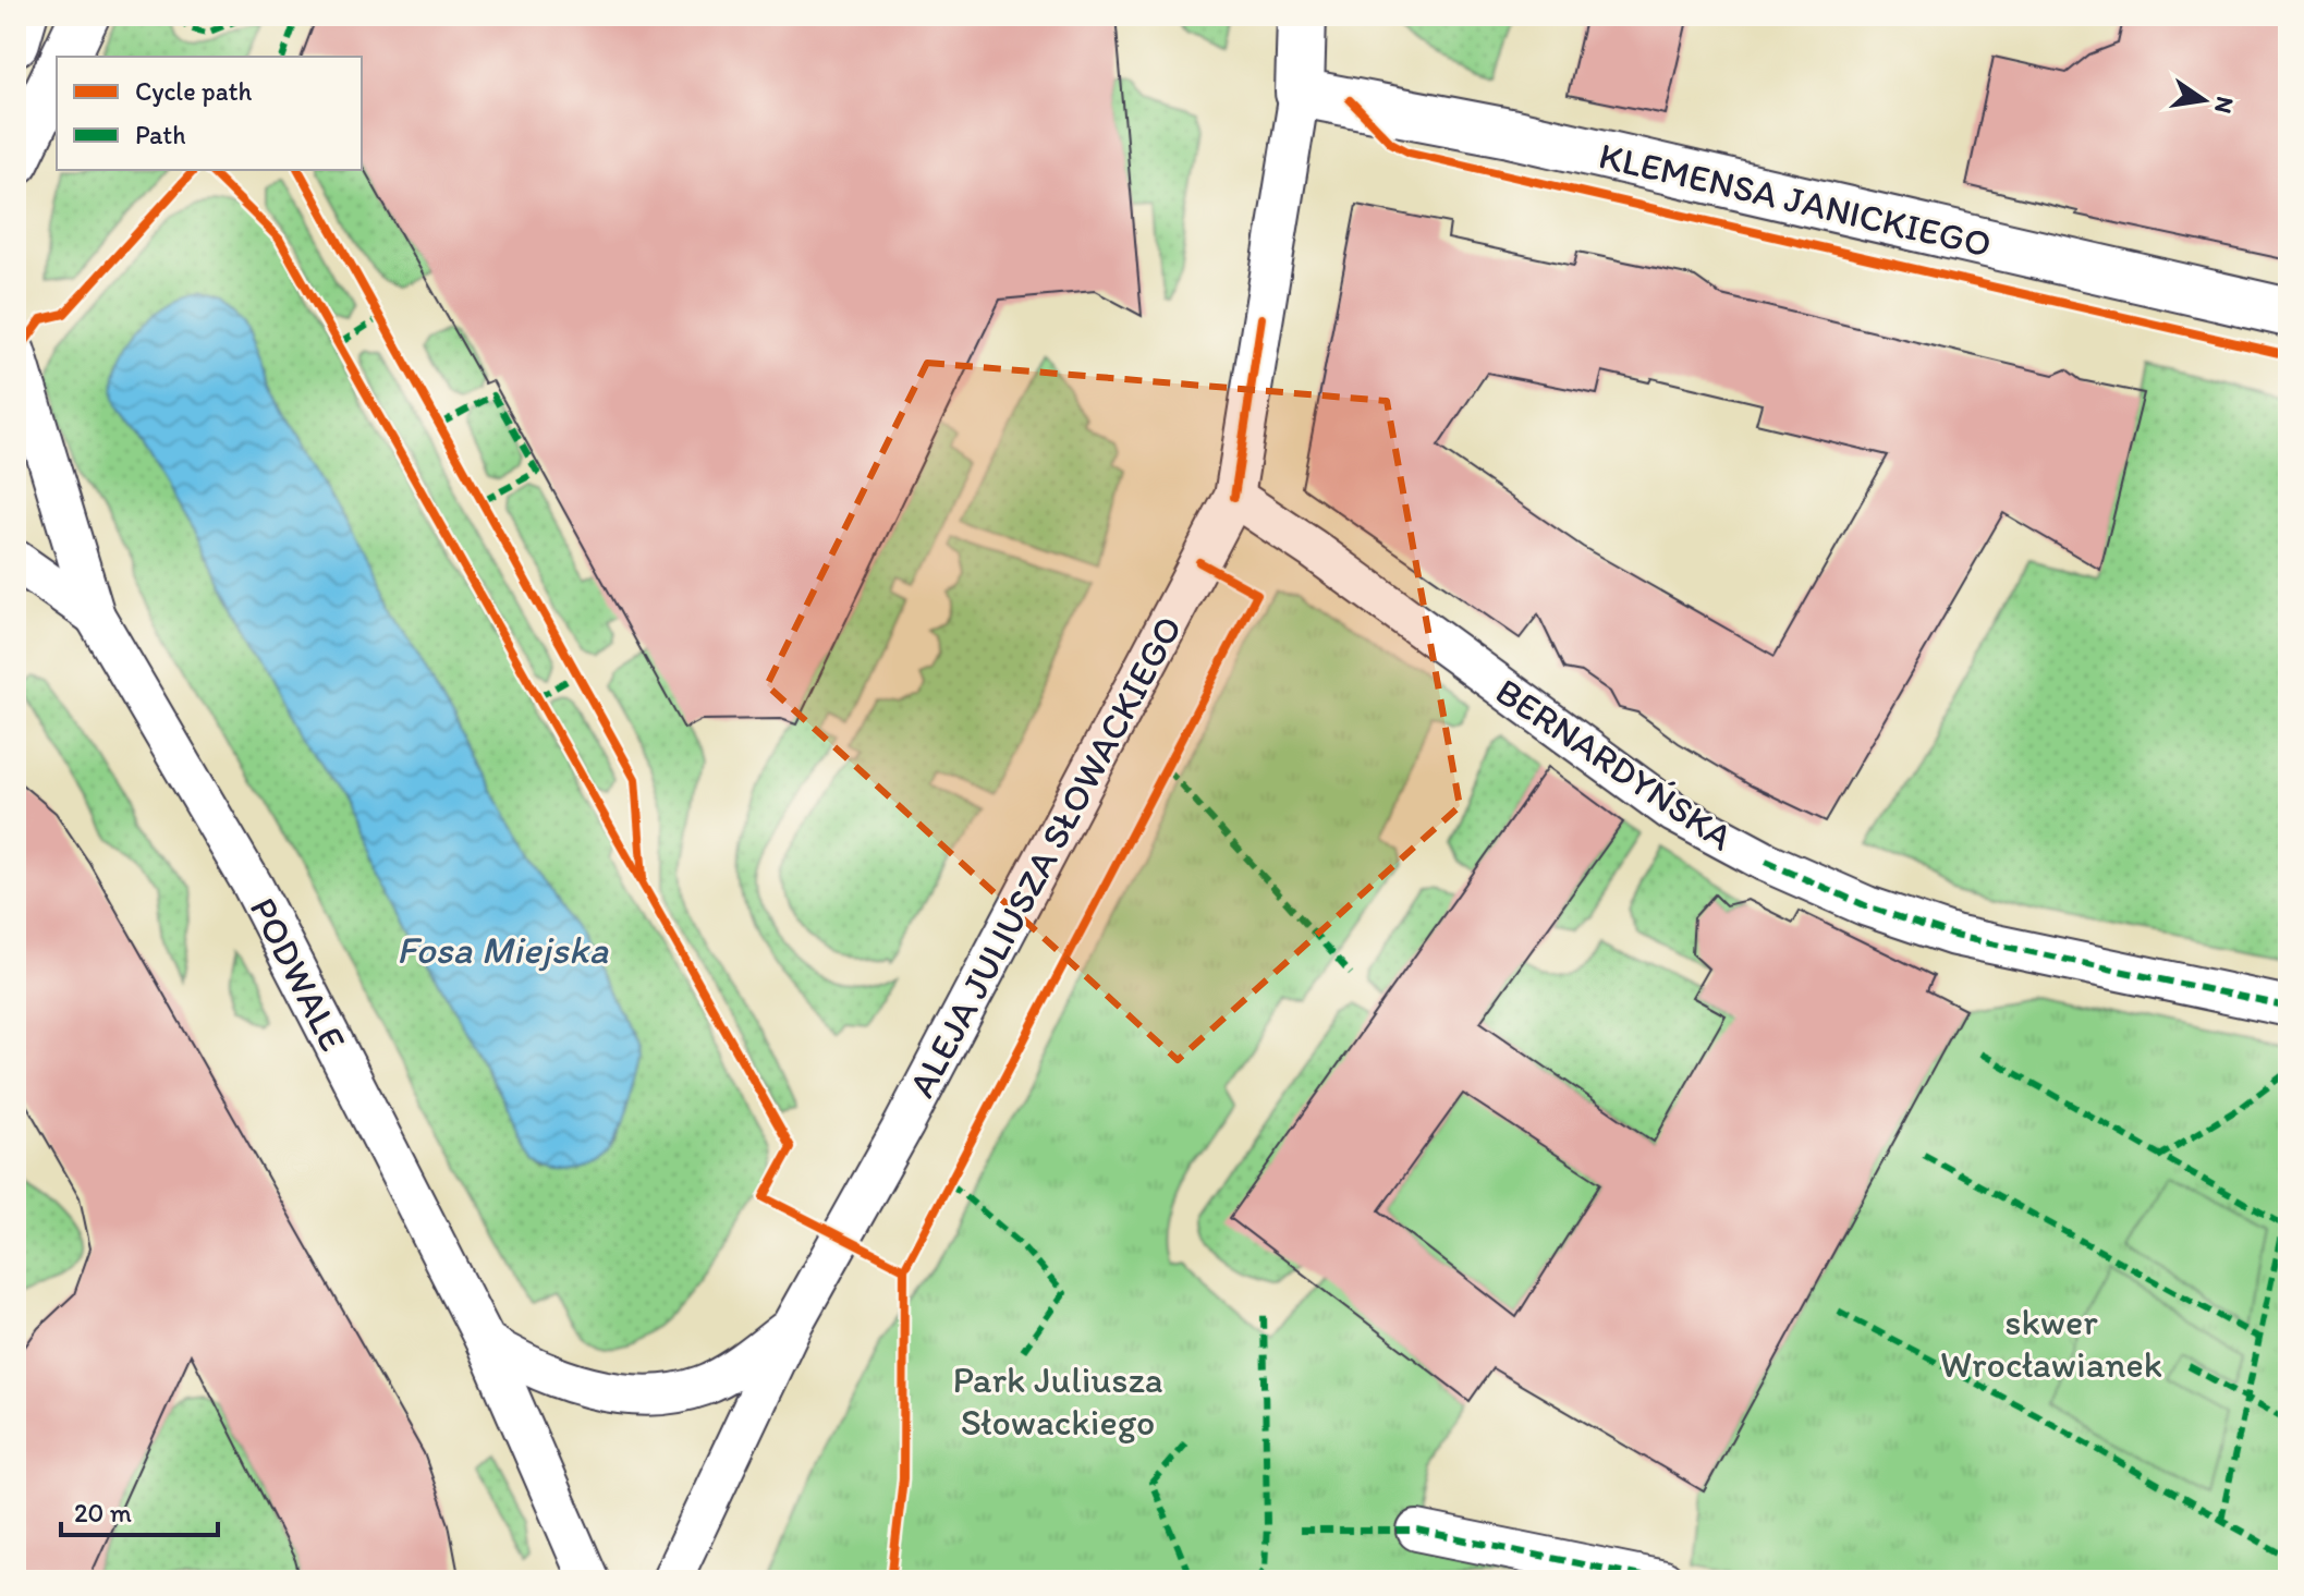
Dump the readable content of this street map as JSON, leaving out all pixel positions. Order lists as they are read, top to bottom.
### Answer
{
  "streets": {
    "street": [
      "KLEMENSA JANICKIEGO",
      "BERNARDYŃSKA",
      "ALEJA JULIUSZA SŁOWACKIEGO",
      "PODWALE"
    ]
  },
  "crossings": [
    ["KLEMENSA JANICKIEGO", "ALEJA JULIUSZA SŁOWACKIEGO"],
    ["BERNARDYŃSKA", "ALEJA JULIUSZA SŁOWACKIEGO"]
  ],
  "water": ["Fosa Miejska"],
  "parks": ["skwer Wrocławianek", "Park Juliusza Słowackiego"],
  "legend": ["Cycle path", "Path"],
  "scale_bar": "20 m",
  "north": "right"
}
